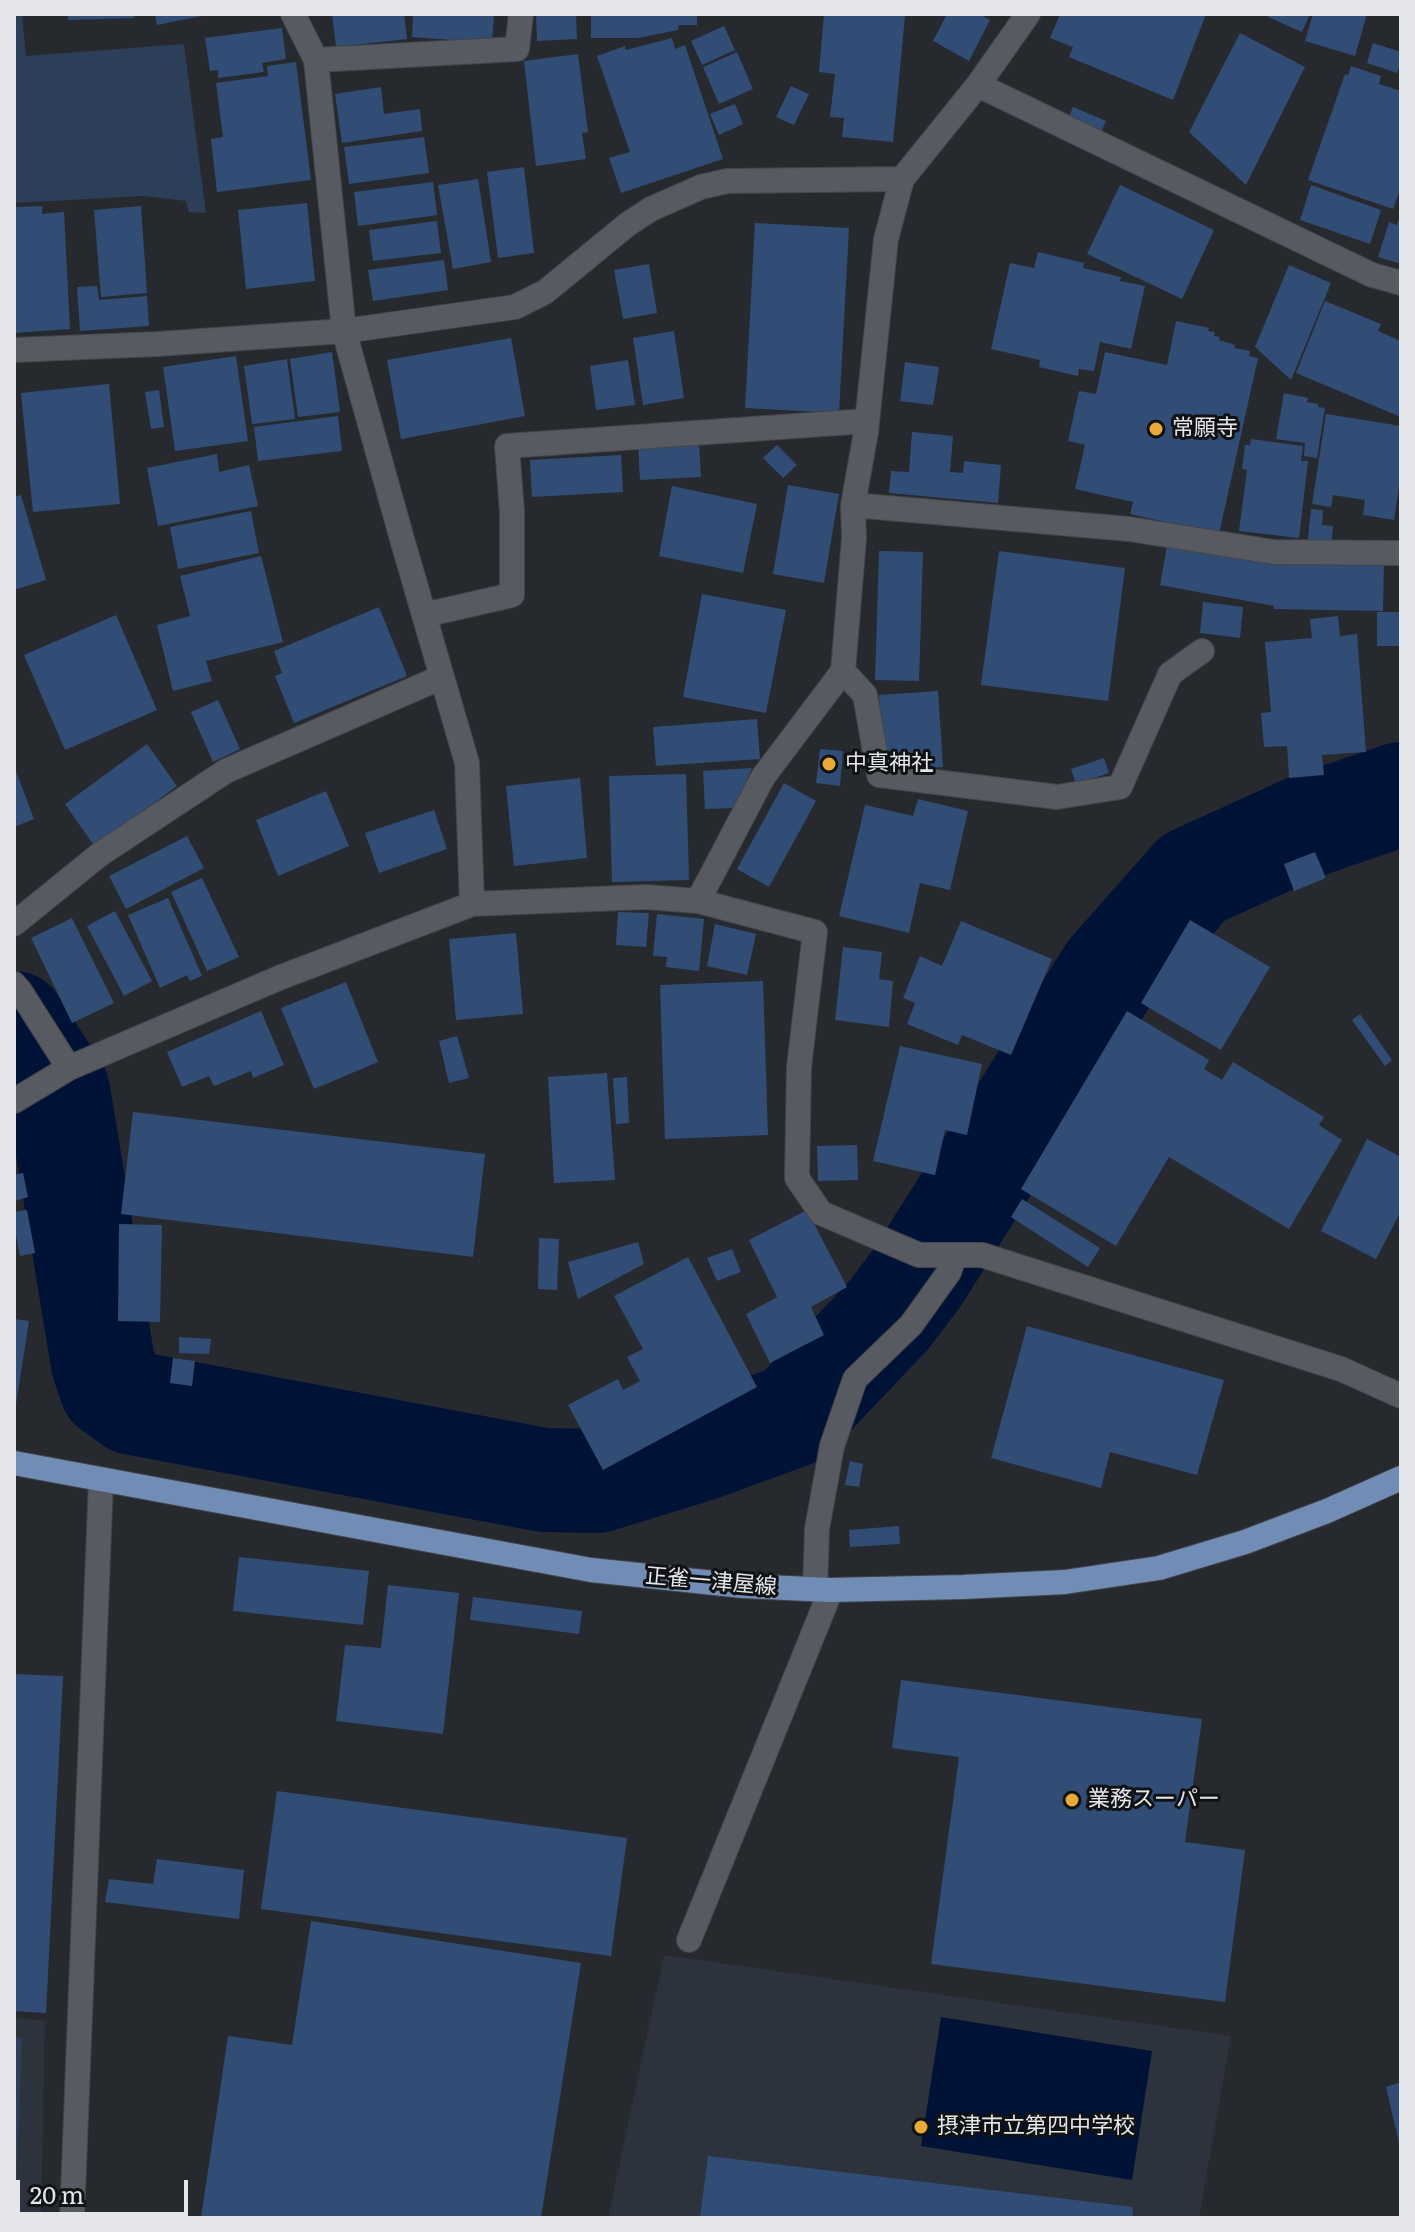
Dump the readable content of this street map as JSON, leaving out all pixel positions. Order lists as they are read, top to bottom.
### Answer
{
  "streets": {
    "main road": ["正雀一津屋線"]
  },
  "places": [
    "常願寺",
    "中真神社",
    "業務スーパー",
    "摂津市立第四中学校"
  ],
  "scale_bar": "20 m"
}
